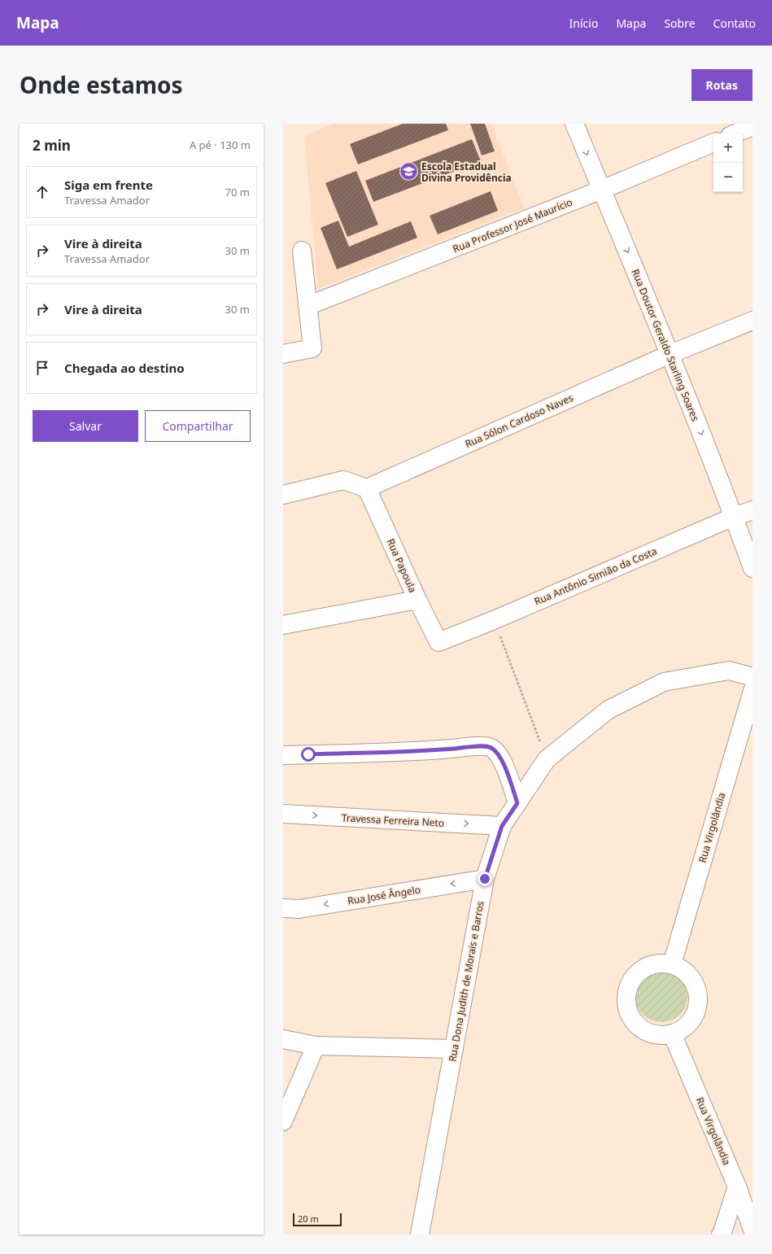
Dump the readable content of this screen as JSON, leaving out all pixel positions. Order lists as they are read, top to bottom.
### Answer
{
  "streets": {
    "street": [
      "Rua Professor José Maurício",
      "Rua Doutor Geraldo Starling Soares",
      "Rua Sólon Cardoso Naves",
      "Rua Papoula",
      "Rua Antônio Simião da Costa",
      "Travessa Ferreira Neto",
      "Rua Virgolândia",
      "Rua José Ângelo",
      "Rua Dona Judith de Morais e Barros"
    ]
  },
  "crossings": [
    ["Rua Professor José Maurício", "Rua Doutor Geraldo Starling Soares"],
    ["Rua Doutor Geraldo Starling Soares", "Rua Sólon Cardoso Naves"],
    ["Rua Doutor Geraldo Starling Soares", "Rua Antônio Simião da Costa"],
    ["Rua Sólon Cardoso Naves", "Rua Papoula"],
    ["Rua Papoula", "Rua Antônio Simião da Costa"],
    ["Travessa Ferreira Neto", "Rua Dona Judith de Morais e Barros"],
    ["Rua José Ângelo", "Rua Dona Judith de Morais e Barros"]
  ],
  "one_way": ["Rua Doutor Geraldo Starling Soares", "Travessa Ferreira Neto"],
  "places": {
    "school or university": ["Escola Estadual Divina Providência"]
  },
  "scale_bar": "20 m",
  "page": {
    "header": "Mapa",
    "nav": [
      "Início",
      "Mapa",
      "Sobre",
      "Contato"
    ],
    "title": "Onde estamos",
    "buttons": [
      "Rotas",
      ["Salvar", "Compartilhar"]
    ],
    "heading": ["2 min", "A pé · 130 m"],
    "map_buttons": ["+", "−"],
    "list": [
      ["Siga em frente", "Travessa Amador", "70 m"],
      ["Vire à direita", "Travessa Amador", "30 m"],
      ["Vire à direita", "30 m"],
      "Chegada ao destino"
    ],
    "scale": "20 m"
  }
}
